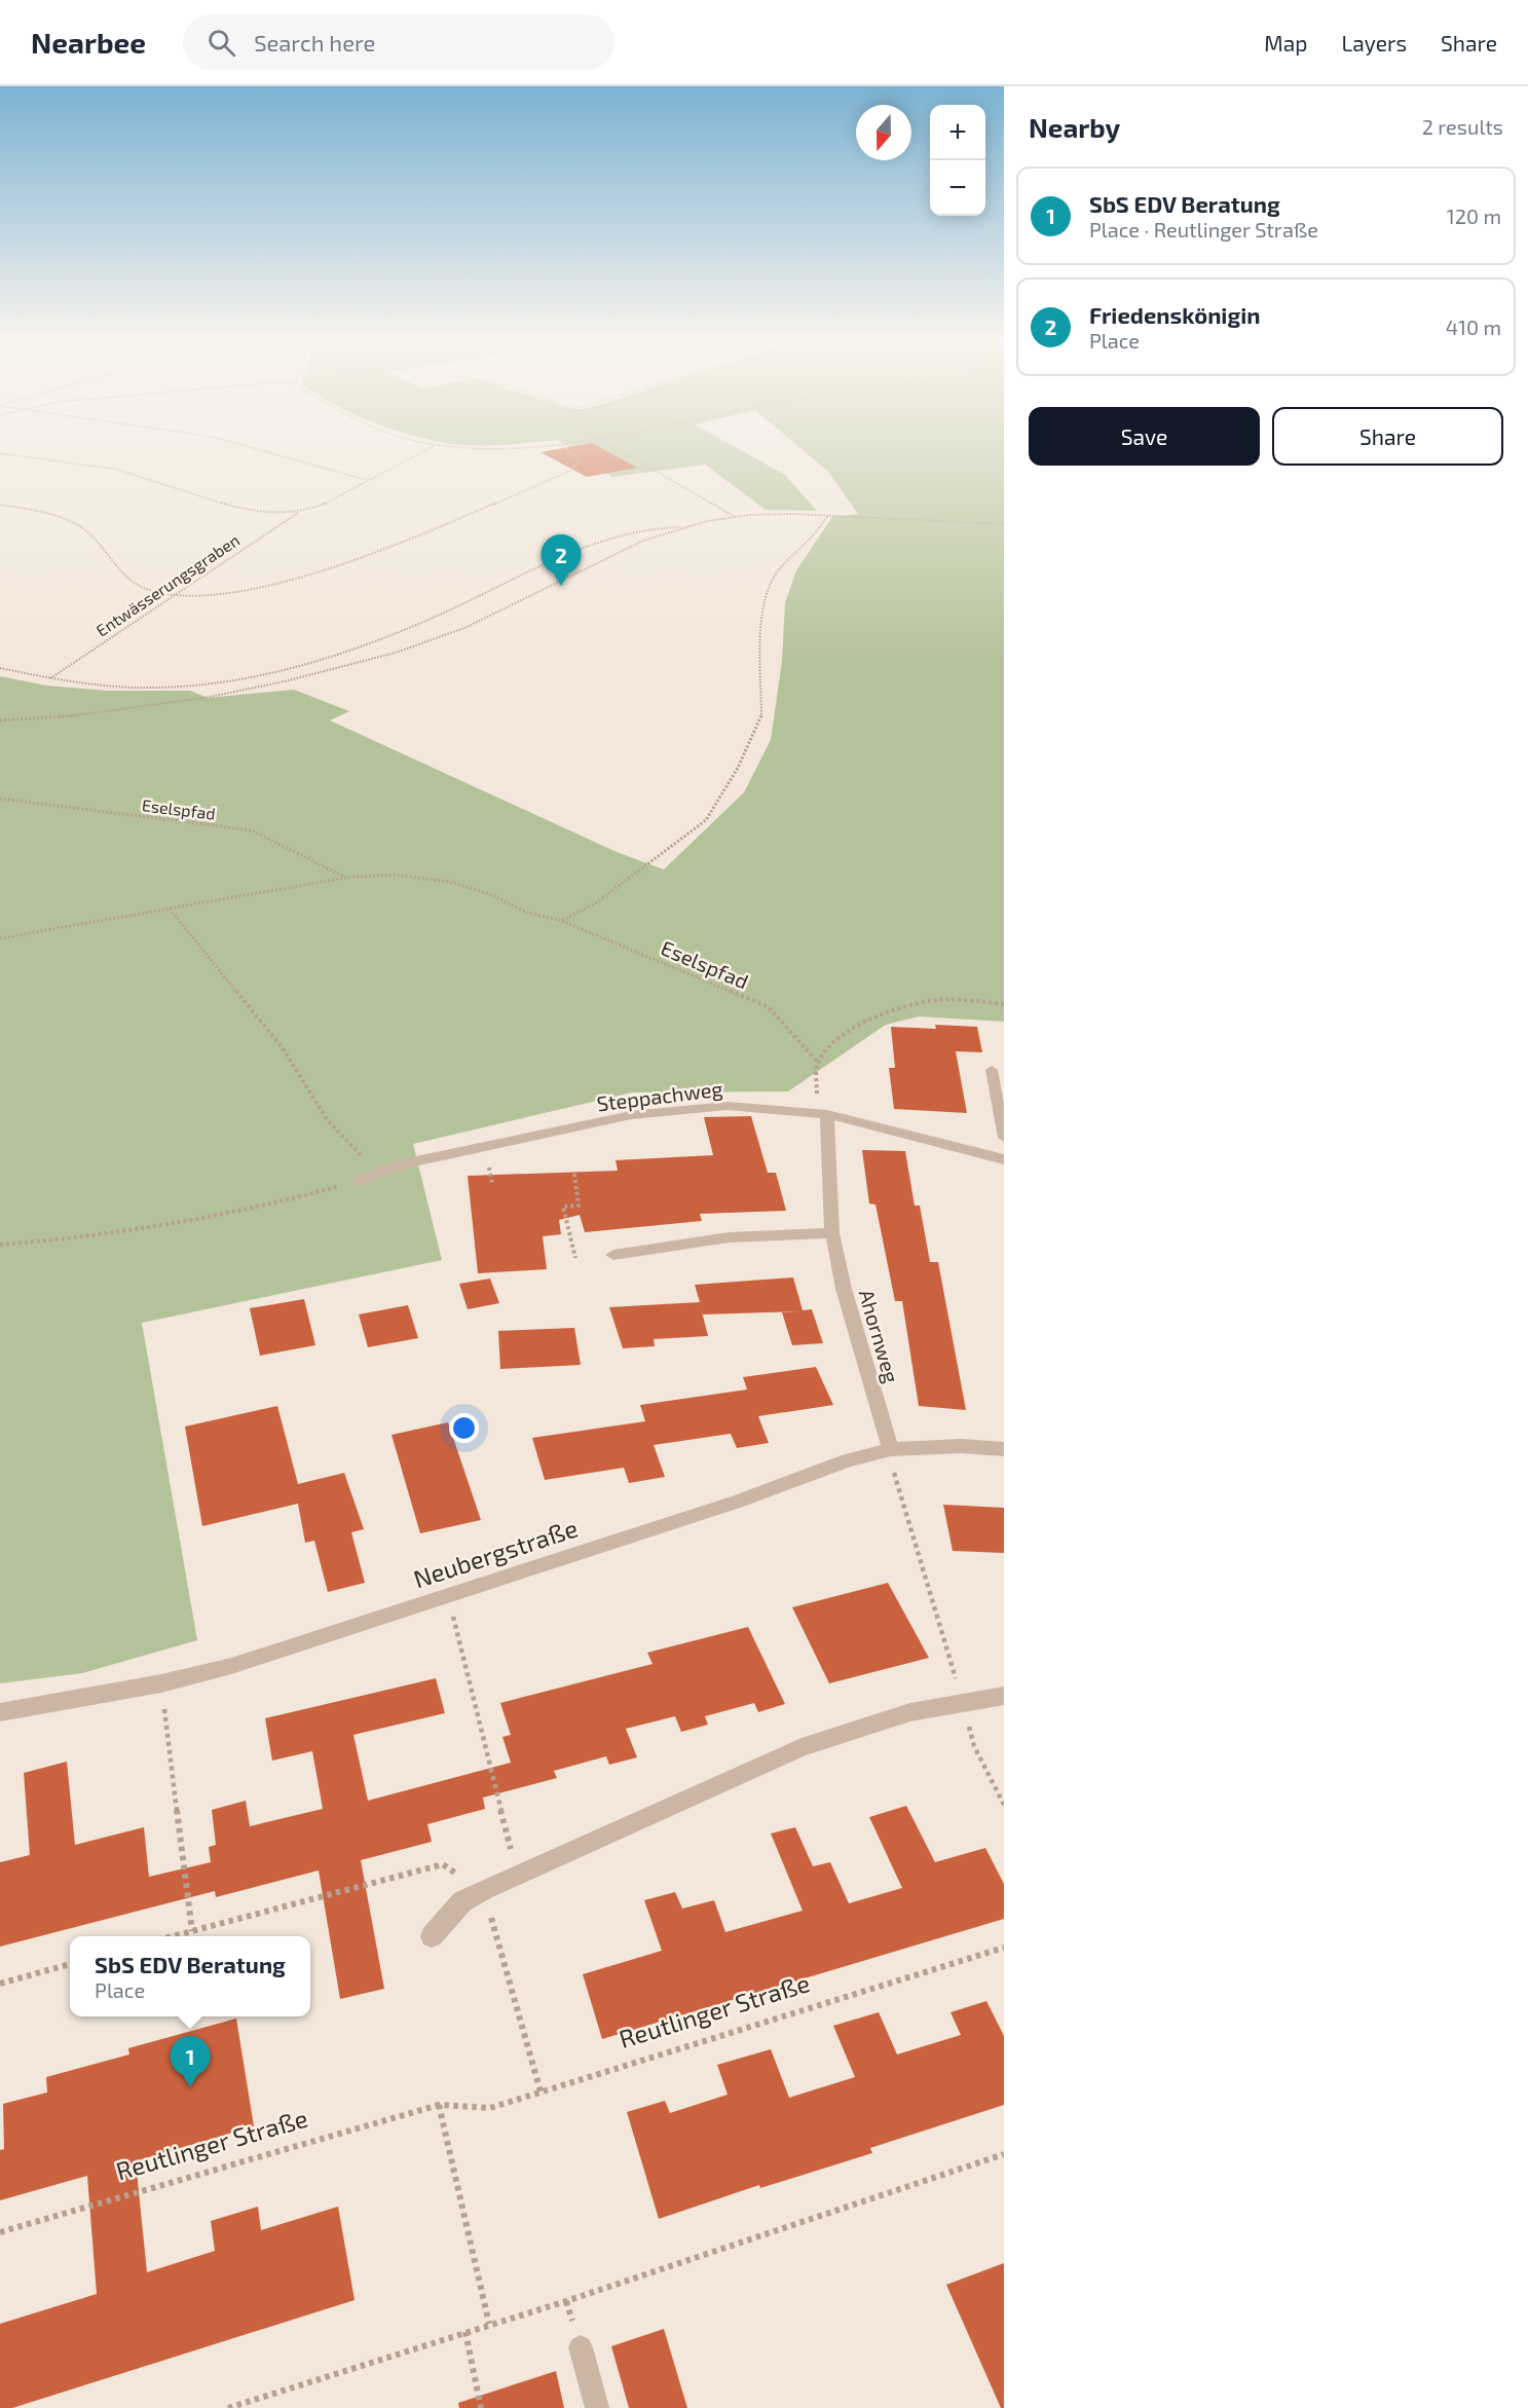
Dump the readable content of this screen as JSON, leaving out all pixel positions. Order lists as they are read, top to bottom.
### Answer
{
  "streets": {
    "street": ["Steppachweg", "Ahornweg", "Neubergstraße"],
    "path": ["Entwässerungsgraben", "Eselspfad", "Reutlinger Straße"]
  },
  "crossings": [
    ["Steppachweg", "Ahornweg"],
    ["Ahornweg", "Neubergstraße"]
  ],
  "north": "bottom",
  "page": {
    "header": "Nearbee",
    "search": "Search here",
    "nav": ["Map", "Layers", "Share"],
    "heading": ["Nearby", "2 results"],
    "map_buttons": ["+", "−"],
    "list": [
      {
        "mark": "1",
        "name": "SbS EDV Beratung",
        "note": "Place · Reutlinger Straße",
        "value": "120 m"
      },
      {
        "mark": "2",
        "name": "Friedenskönigin",
        "note": "Place",
        "value": "410 m"
      }
    ],
    "buttons": ["Save", "Share"],
    "pins": ["2", "1"],
    "popup": ["SbS EDV Beratung", "Place"]
  }
}
